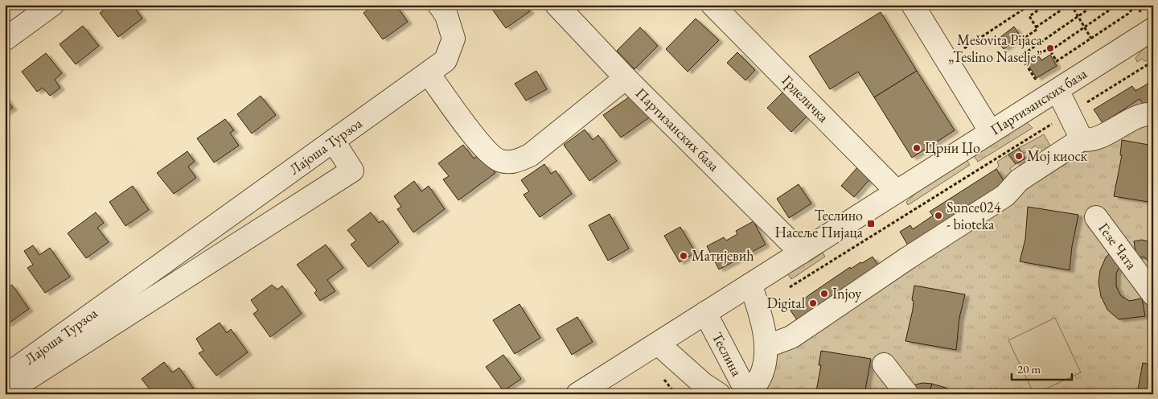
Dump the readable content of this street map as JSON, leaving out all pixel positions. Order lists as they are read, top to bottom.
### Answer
{
  "streets": {
    "street": [
      "Грделичка",
      "Партизанских база",
      "Лајоша Турзоа",
      "Гезе Чата",
      "Теслина"
    ]
  },
  "crossings": [
    ["Грделичка", "Партизанских база"],
    ["Партизанских база", "Теслина"]
  ],
  "places": {
    "other": [
      "Mešovita Pijaca „Teslino Naselje”",
      "Црни Џо",
      "Мој киоск",
      "Sunce024 - bioteka",
      "Матијевић",
      "Injoy",
      "Digital"
    ],
    "transit": ["Теслино Насеље Пијаца"]
  },
  "scale_bar": "20 m"
}
